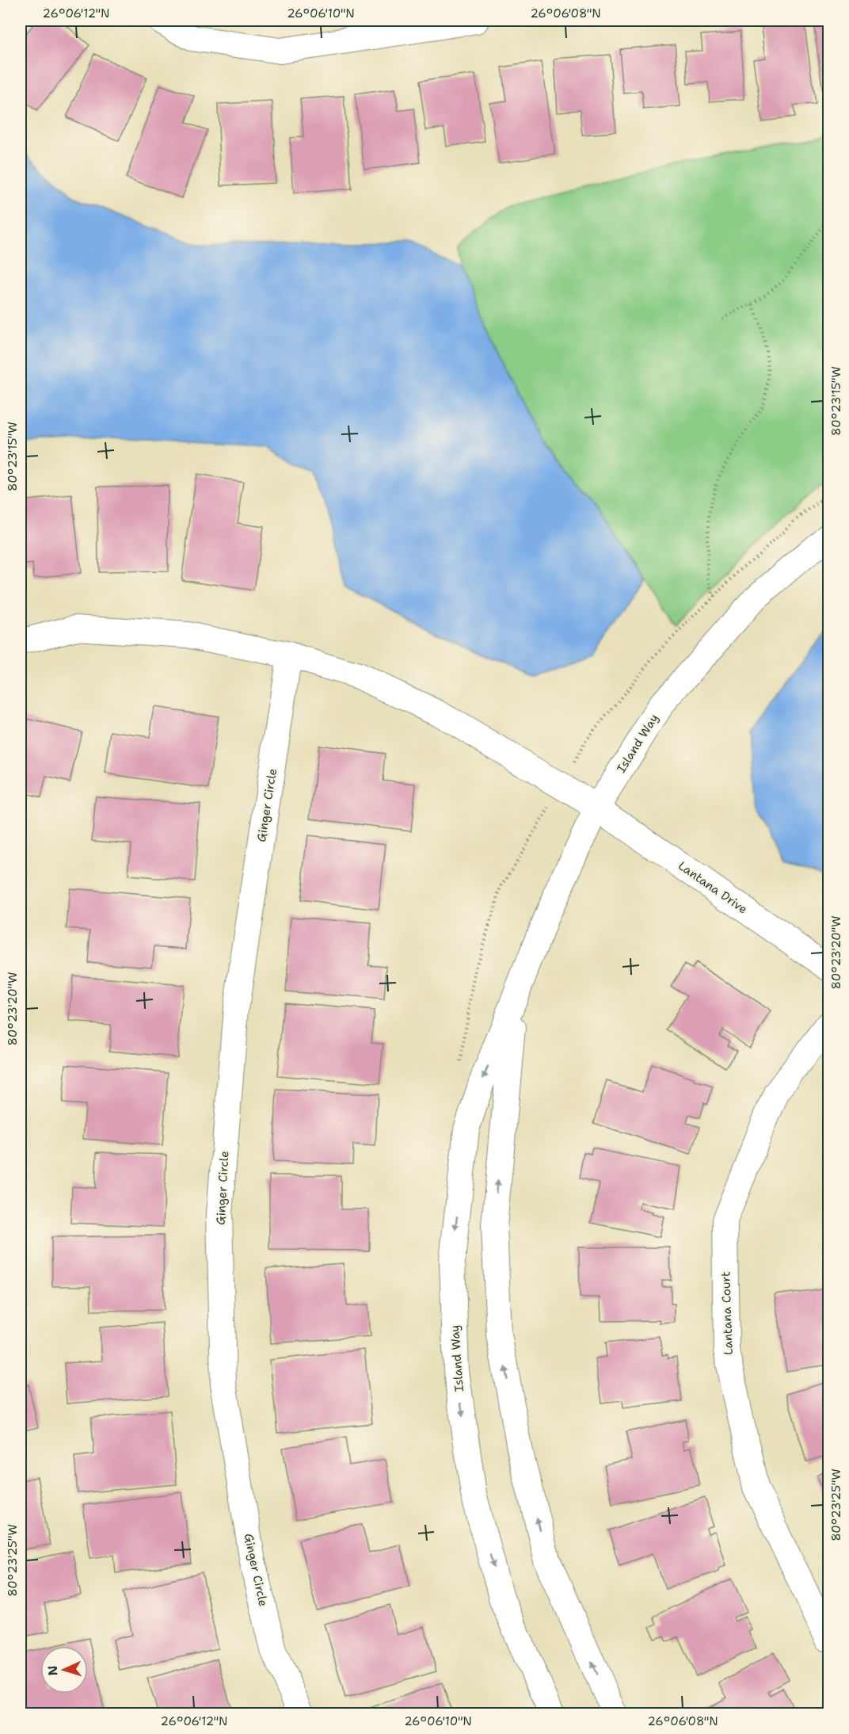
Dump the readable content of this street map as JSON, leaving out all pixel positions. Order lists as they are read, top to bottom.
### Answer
{
  "streets": {
    "street": [
      "Island Way",
      "Ginger Circle",
      "Lantana Drive",
      "Lantana Court"
    ]
  },
  "crossings": [
    ["Island Way", "Lantana Drive"]
  ],
  "north": "left",
  "coordinates": [
    "26°06'12\"N",
    "26°06'10\"N",
    "26°06'08\"N",
    "80°23'15\"W",
    "80°23'20\"W",
    "80°23'25\"W"
  ]
}
